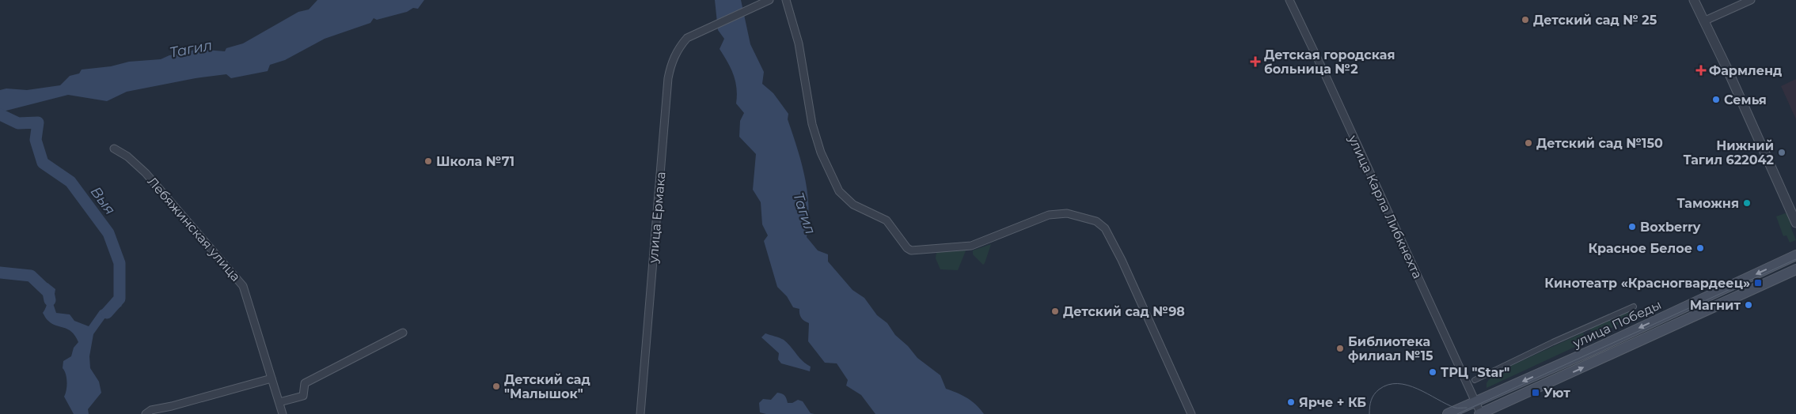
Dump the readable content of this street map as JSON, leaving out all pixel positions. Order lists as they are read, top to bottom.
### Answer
{
  "streets": {
    "main road": ["улица Победы"],
    "street": ["улица Карла Либкнехта", "улица Ермака", "Лебяжинская улица"]
  },
  "crossings": [
    ["улица Карла Либкнехта", "улица Победы"]
  ],
  "water": ["Тагил", "Выя"],
  "places": {
    "other": [
      "Детский сад № 25",
      "Семья",
      "Детский сад №150",
      "Нижний Тагил 622042",
      "Школа №71",
      "Таможня",
      "Boxberry",
      "Красное Белое",
      "Магнит",
      "Детский сад №98",
      "Библиотека филиал №15",
      "ТРЦ \"Star\"",
      "Детский сад \"Малышок\"",
      "Ярче + КБ"
    ],
    "health": ["Детская городская больница №2", "Фармленд"],
    "transit": ["Кинотеатр «Красногвардеец»", "Уют"]
  }
}
